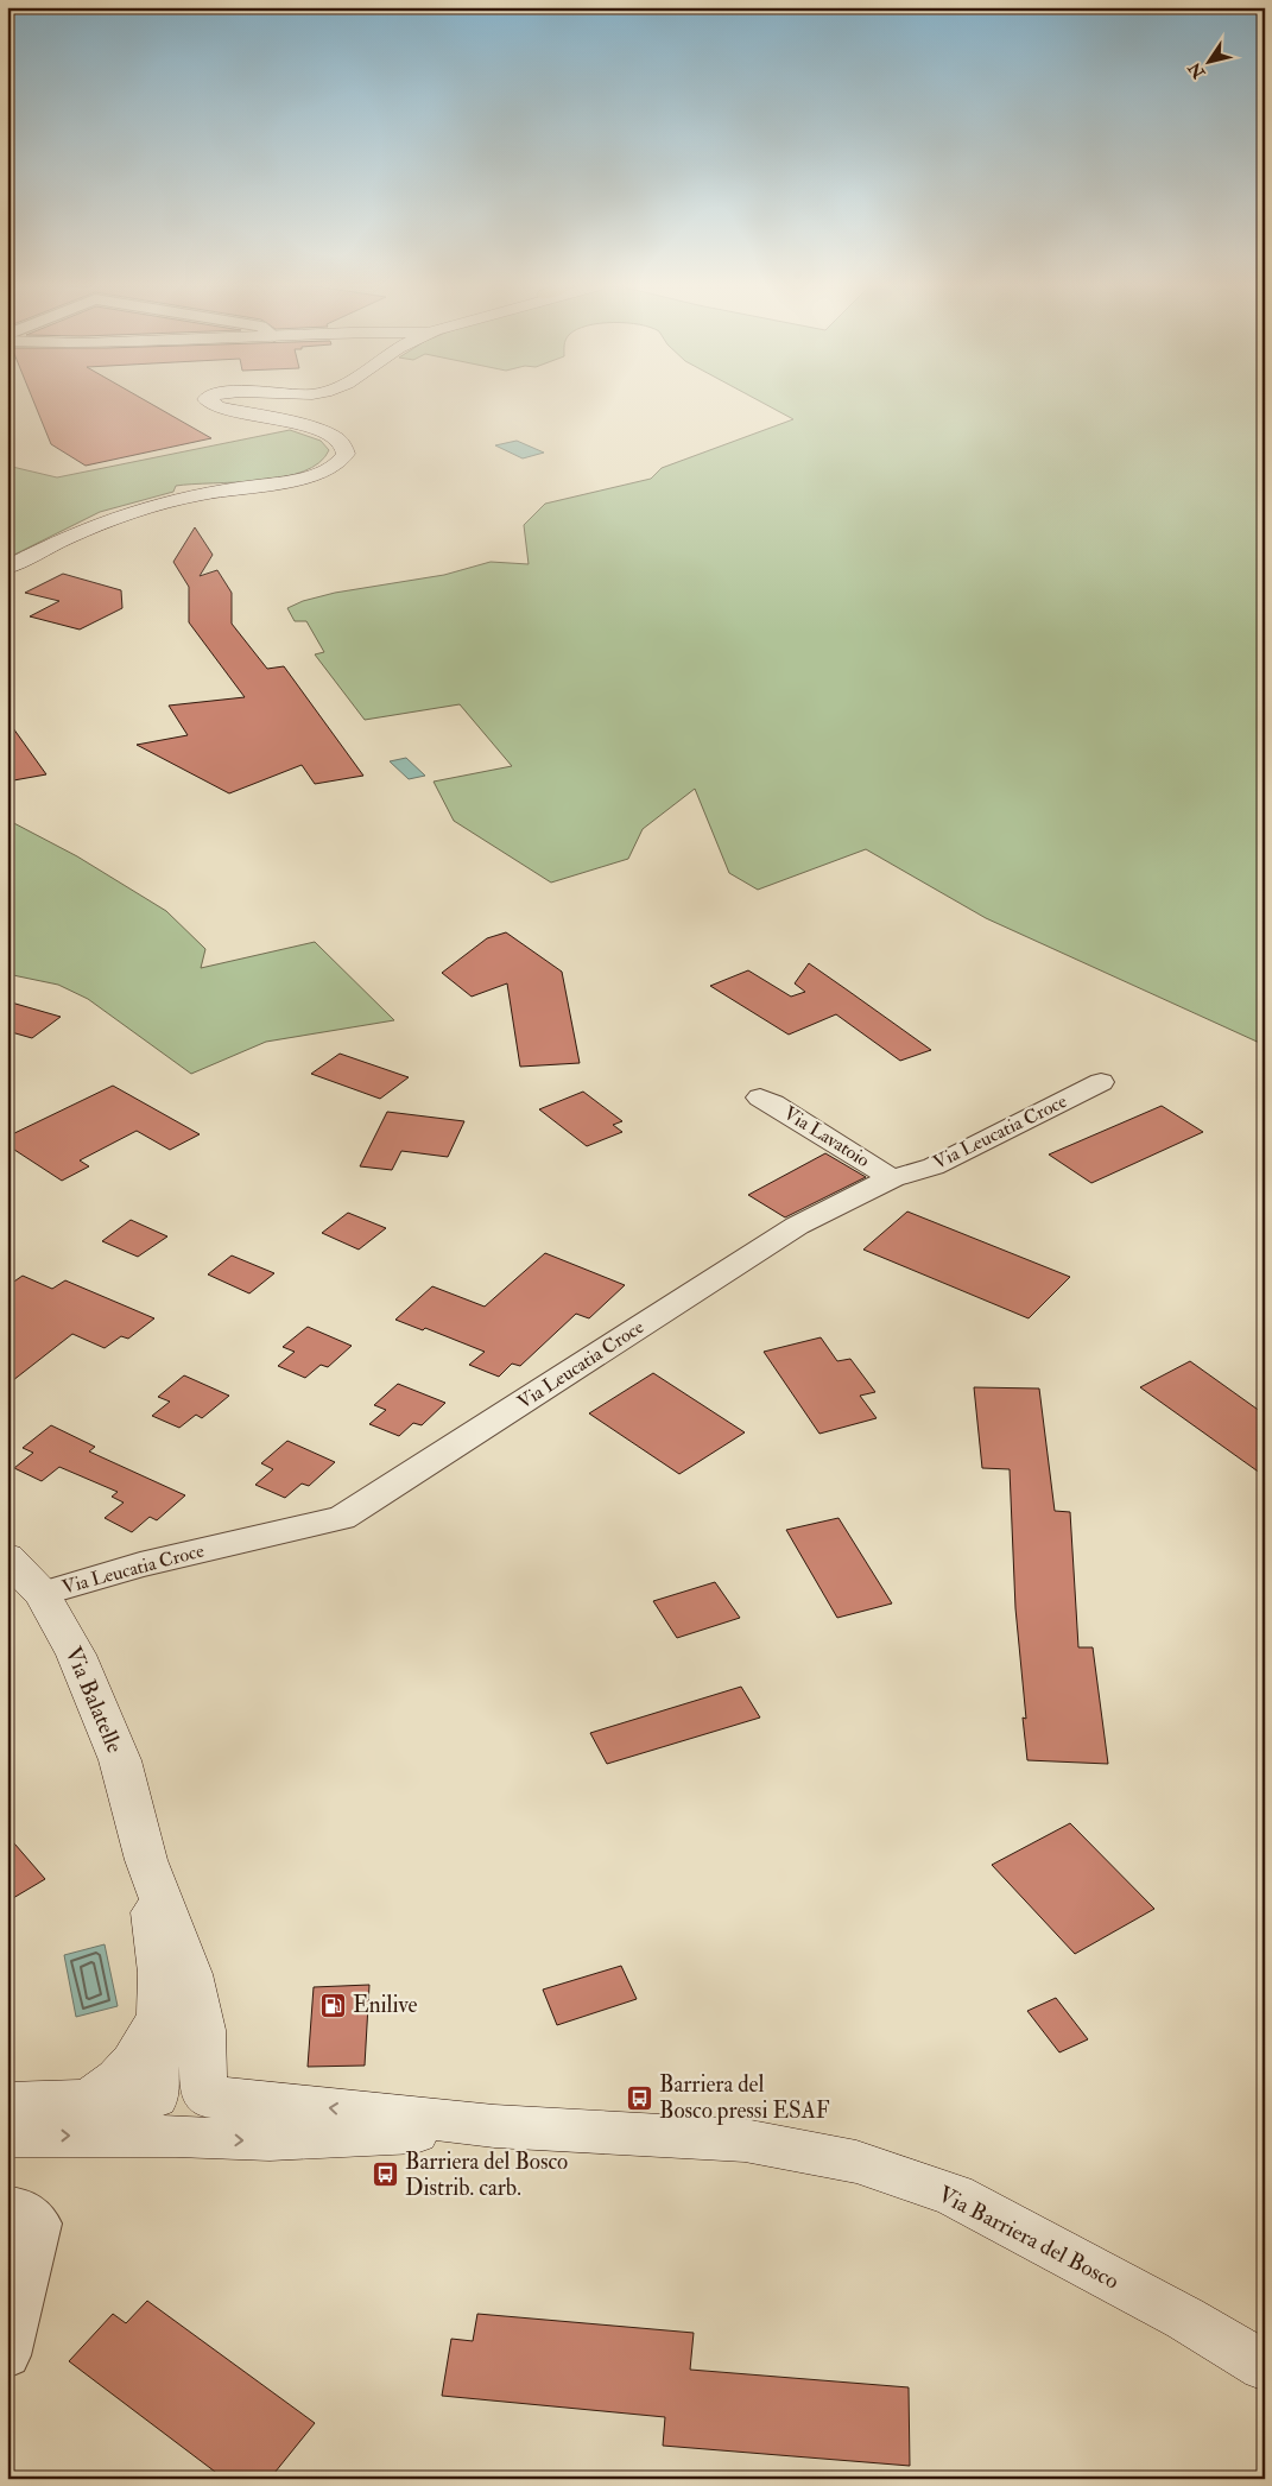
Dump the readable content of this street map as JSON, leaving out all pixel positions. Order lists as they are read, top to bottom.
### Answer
{
  "streets": {
    "main road": ["Via Balatelle", "Via Barriera del Bosco"],
    "street": ["Via Leucatia Croce", "Via Lavatoio"]
  },
  "crossings": [
    ["Via Leucatia Croce", "Via Lavatoio"],
    ["Via Leucatia Croce", "Via Balatelle"]
  ],
  "places": {
    "fuel station": ["Enilive"],
    "bus stop": ["Barriera del Bosco pressi ESAF", "Barriera del Bosco Distrib. carb."]
  },
  "north": "bottom left"
}
